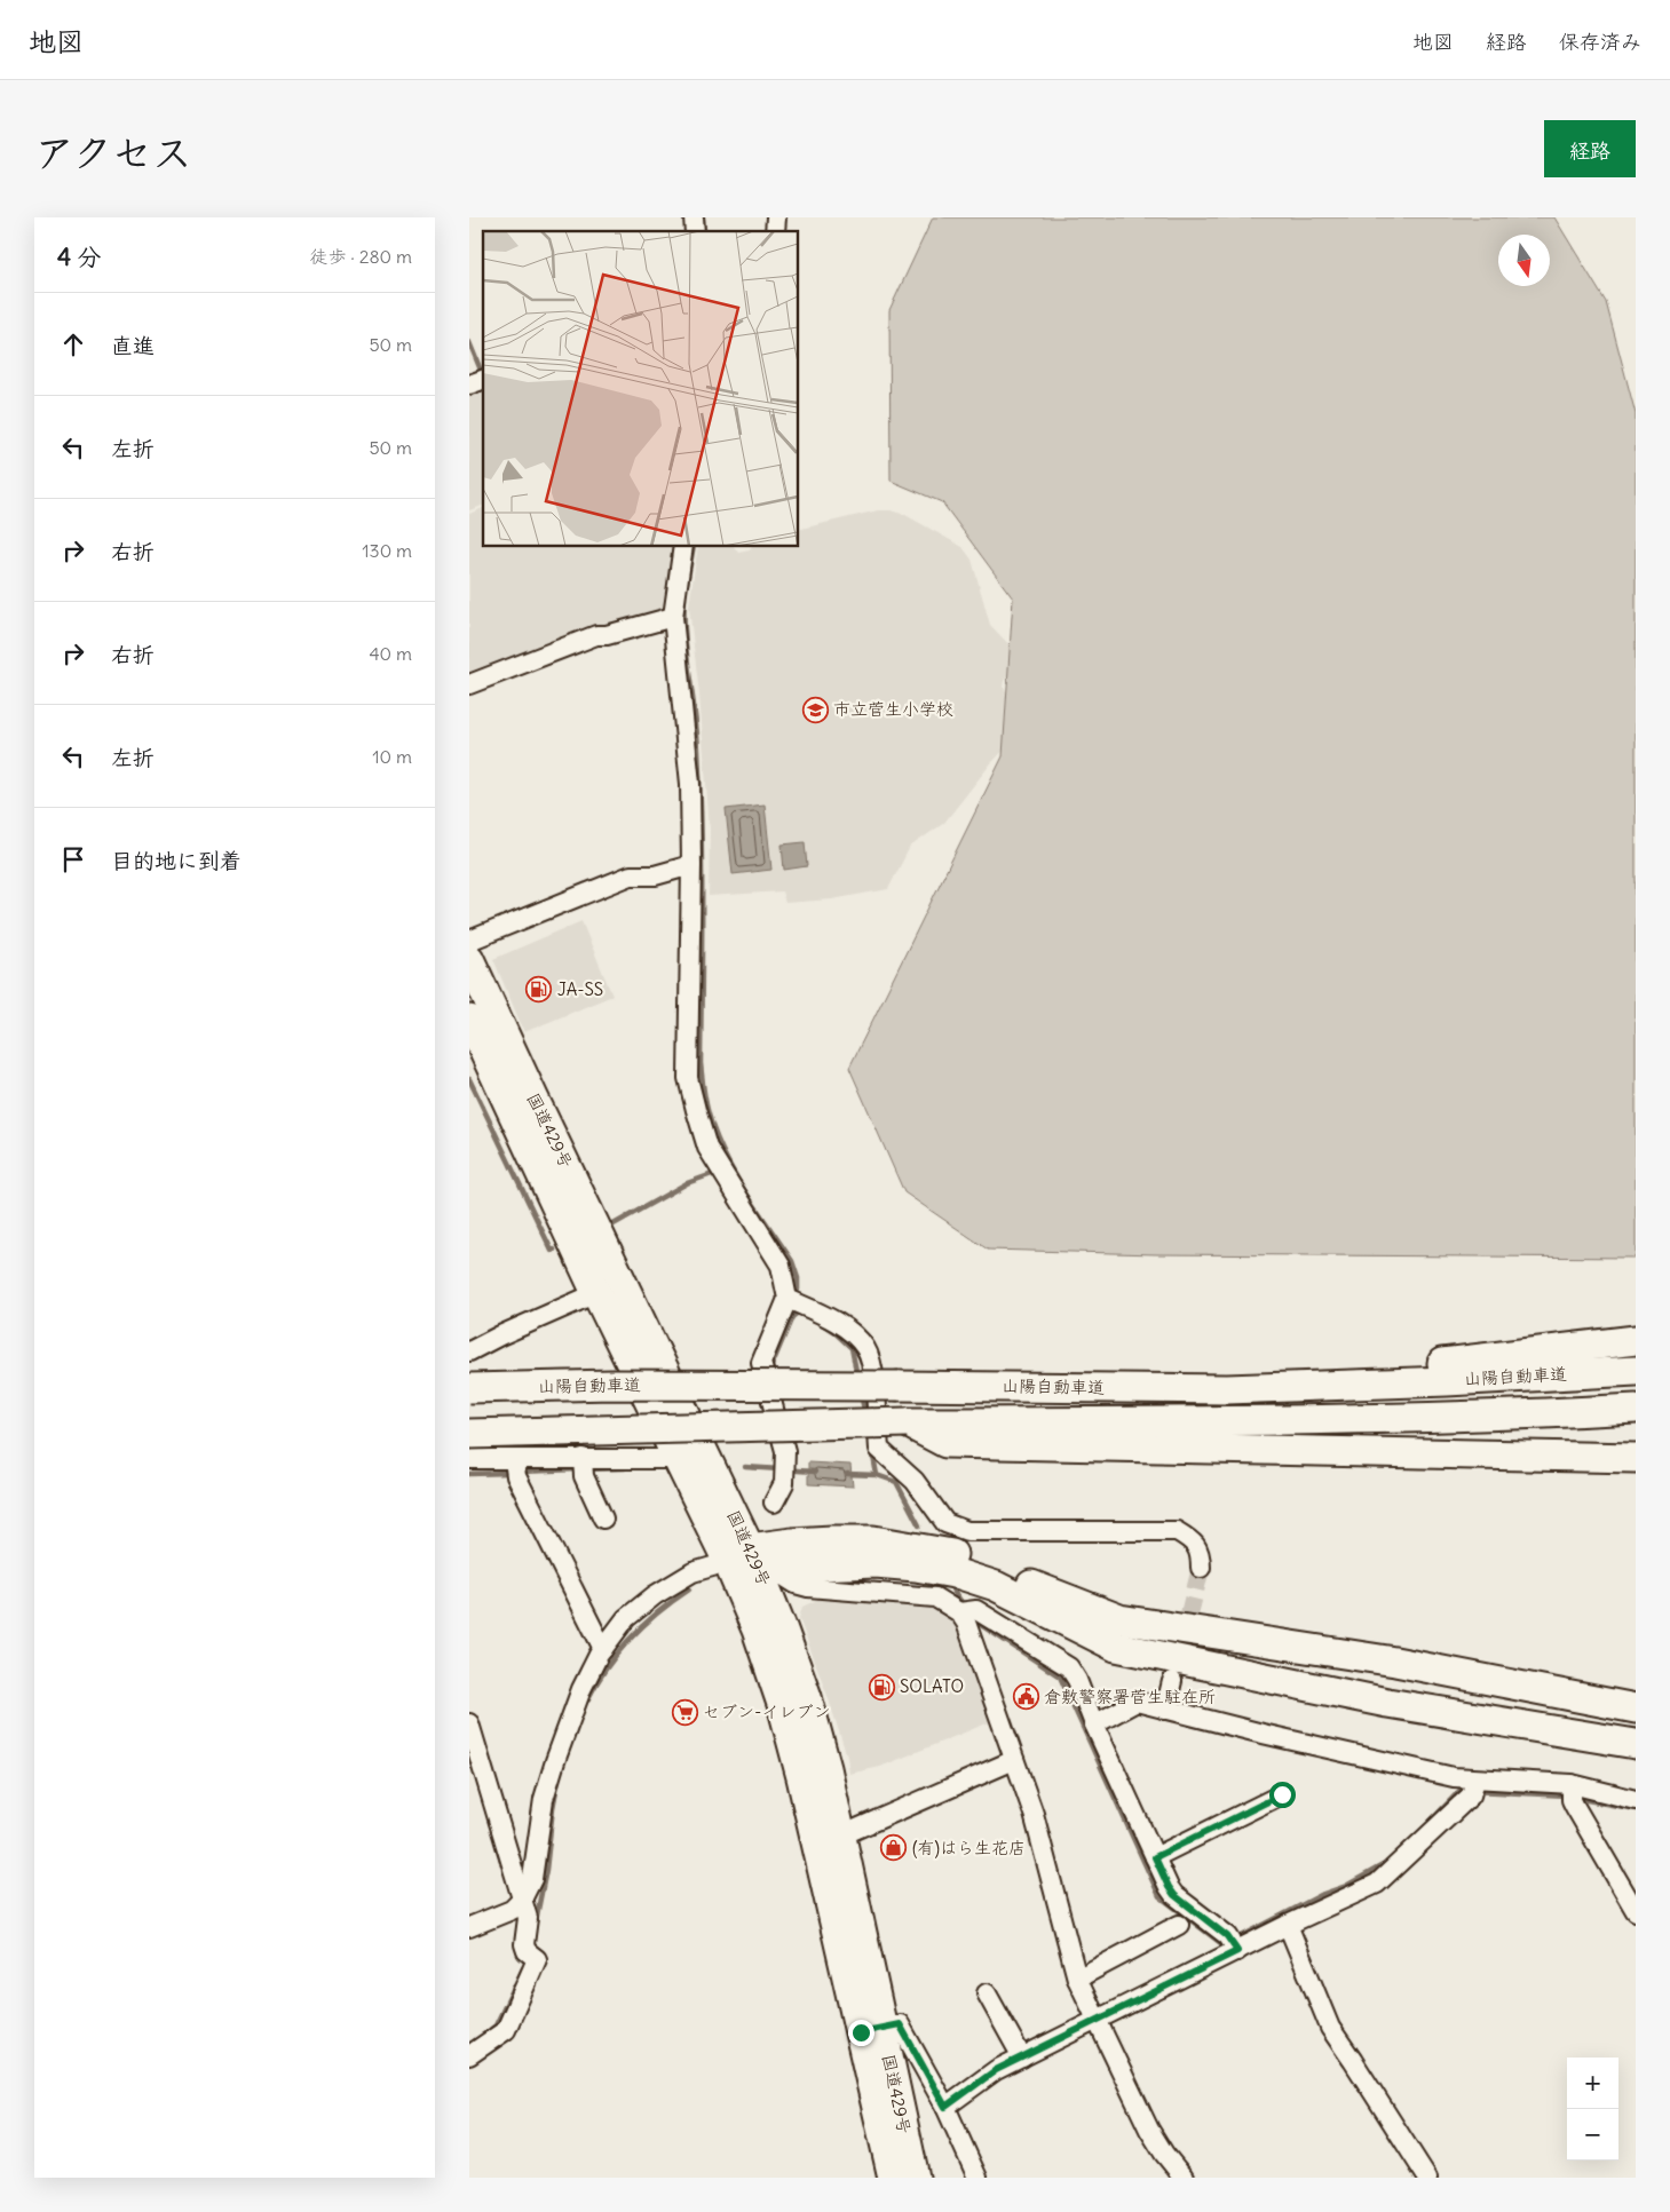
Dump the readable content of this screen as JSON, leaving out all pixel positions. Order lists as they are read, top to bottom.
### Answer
{
  "streets": {
    "highway": ["国道429号", "山陽自動車道"]
  },
  "places": {
    "school or university": ["市立菅生小学校"],
    "fuel station": ["JA-SS", "SOLATO"],
    "public building": ["倉敷警察署菅生駐在所"],
    "supermarket": ["セブン-イレブン"],
    "shop": ["(有)はら生花店"]
  },
  "north": "bottom",
  "page": {
    "header": "地図",
    "nav": ["地図", "経路", "保存済み"],
    "title": "アクセス",
    "buttons": "経路",
    "heading": ["4 分", "徒歩 · 280 m"],
    "list": [
      ["直進", "50 m"],
      ["左折", "50 m"],
      ["右折", "130 m"],
      ["右折", "40 m"],
      ["左折", "10 m"],
      "目的地に到着"
    ],
    "map_buttons": ["+", "−"]
  }
}
